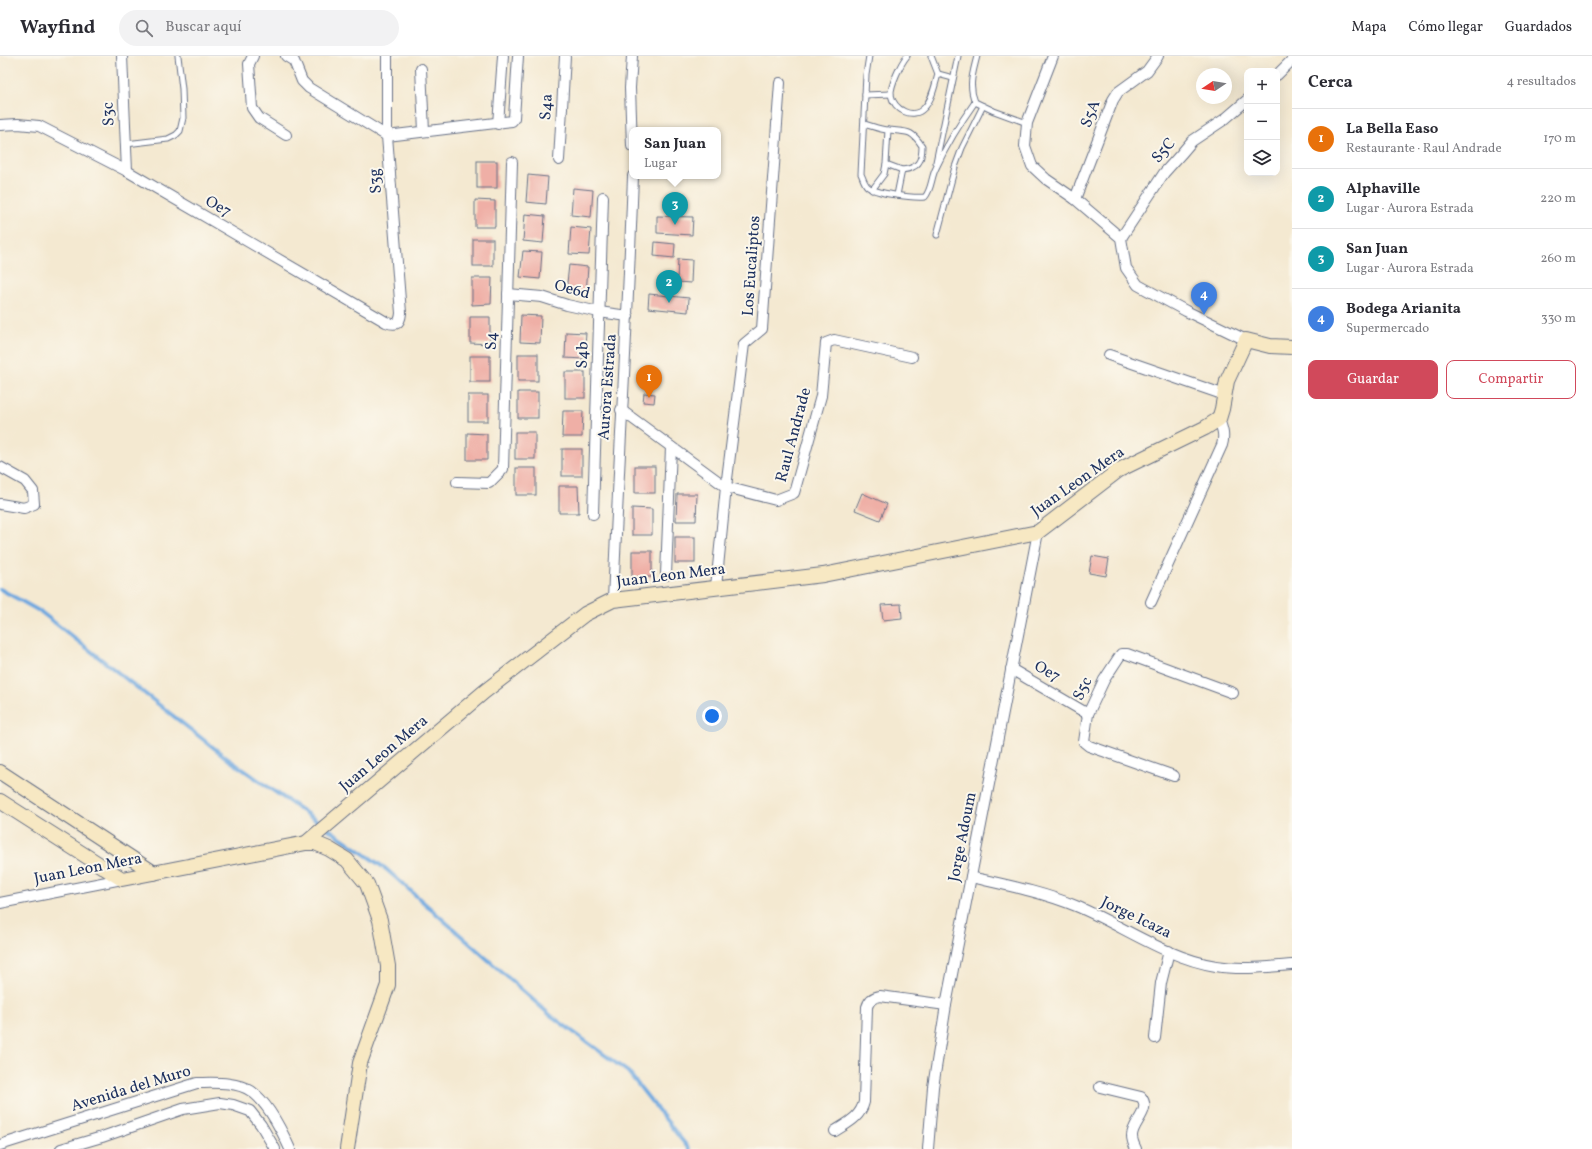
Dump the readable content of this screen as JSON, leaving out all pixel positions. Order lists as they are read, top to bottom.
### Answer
{
  "streets": {
    "street": [
      "S4a",
      "S3c",
      "S5A",
      "S5C",
      "S3g",
      "Oe7",
      "Los Eucaliptos",
      "Oe6d",
      "S4",
      "S4b",
      "Aurora Estrada",
      "Raul Andrade",
      "Juan Leon Mera",
      "S5c",
      "Jorge Adoum",
      "Jorge Icaza",
      "Avenida del Muro"
    ]
  },
  "crossings": [
    ["S3c", "Oe7"],
    ["S3g", "Oe7"],
    ["Oe7", "S5c"],
    ["Oe7", "Jorge Adoum"],
    ["Los Eucaliptos", "Raul Andrade"],
    ["Los Eucaliptos", "Juan Leon Mera"],
    ["Oe6d", "S4"],
    ["Oe6d", "S4b"],
    ["Oe6d", "Aurora Estrada"],
    ["Aurora Estrada", "Raul Andrade"],
    ["Aurora Estrada", "Juan Leon Mera"],
    ["Juan Leon Mera", "Jorge Adoum"],
    ["Jorge Adoum", "Jorge Icaza"]
  ],
  "north": "left",
  "page": {
    "header": "Wayfind",
    "search": "Buscar aquí",
    "nav": ["Mapa", "Cómo llegar", "Guardados"],
    "heading": ["Cerca", "4 resultados"],
    "map_buttons": ["+", "−"],
    "list": [
      {
        "mark": "1",
        "name": "La Bella Easo",
        "note": "Restaurante · Raul Andrade",
        "value": "170 m"
      },
      {
        "mark": "2",
        "name": "Alphaville",
        "note": "Lugar · Aurora Estrada",
        "value": "220 m"
      },
      {
        "mark": "3",
        "name": "San Juan",
        "note": "Lugar · Aurora Estrada",
        "value": "260 m"
      },
      {
        "mark": "4",
        "name": "Bodega Arianita",
        "note": "Supermercado",
        "value": "330 m"
      }
    ],
    "popup": ["San Juan", "Lugar"],
    "pins": [
      "3",
      "2",
      "4",
      "1"
    ],
    "buttons": ["Guardar", "Compartir"]
  }
}
